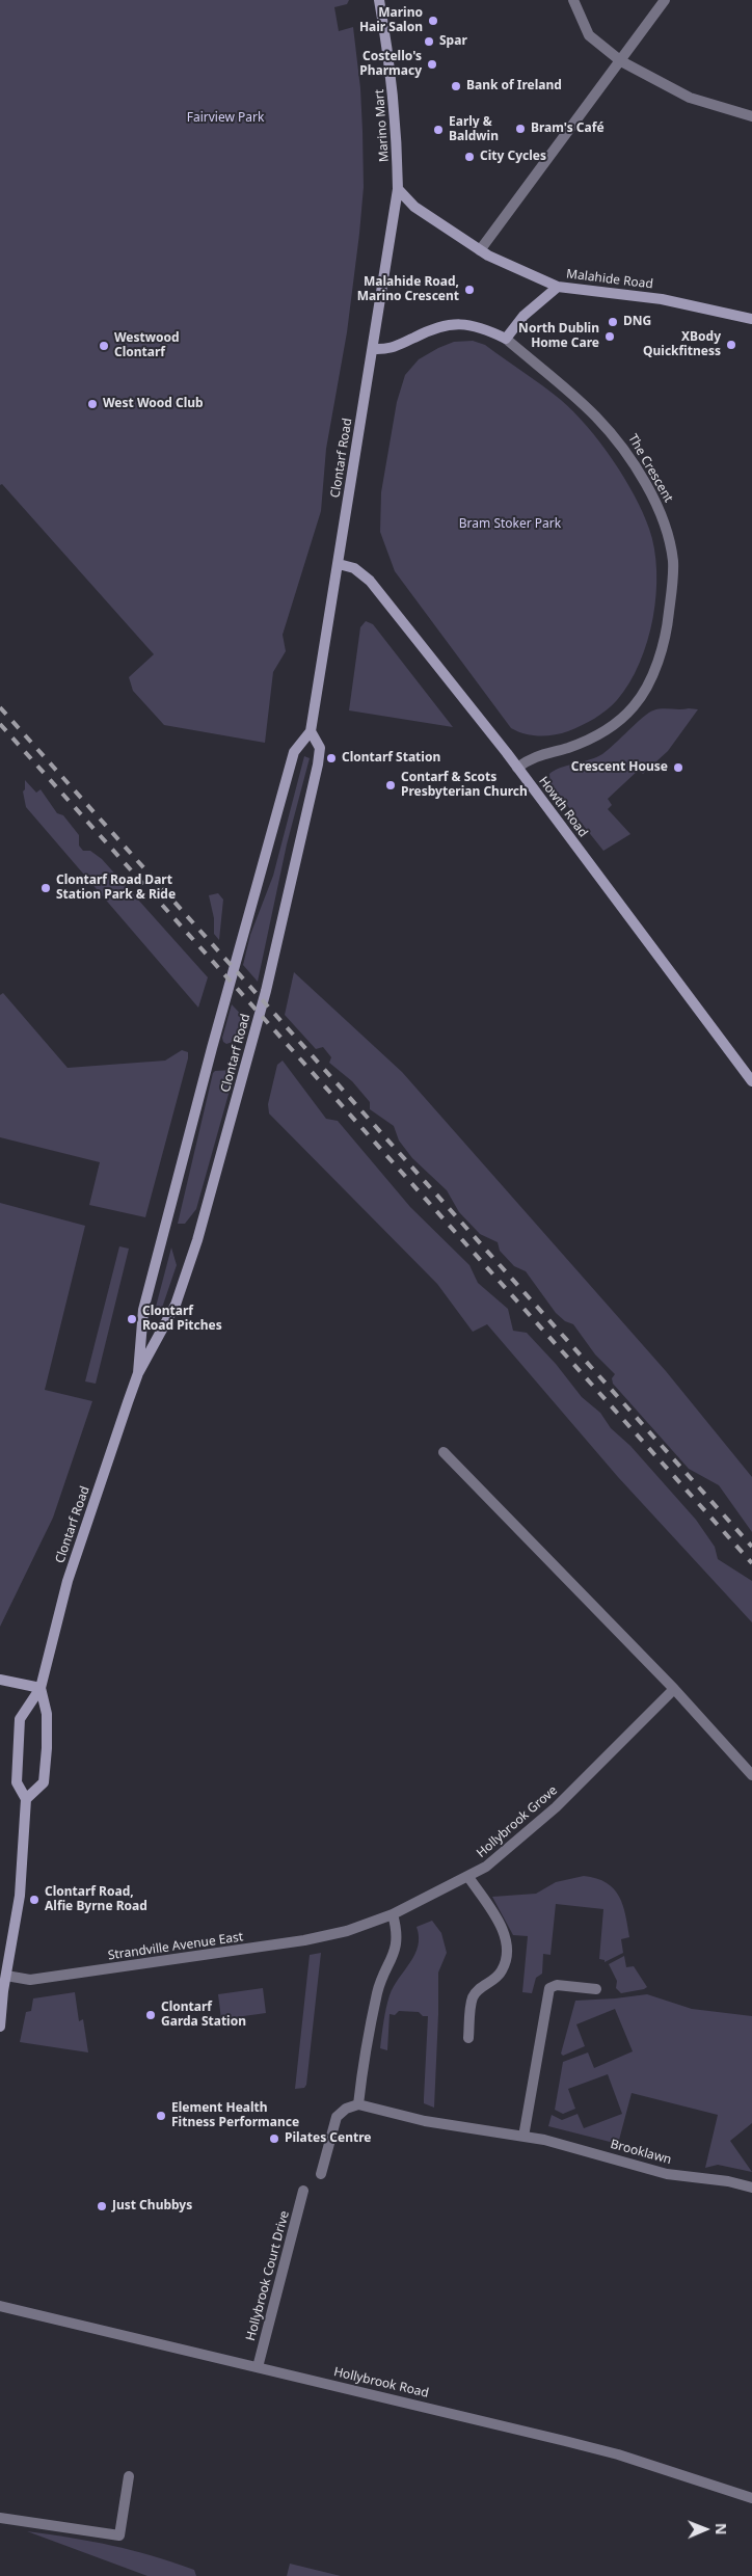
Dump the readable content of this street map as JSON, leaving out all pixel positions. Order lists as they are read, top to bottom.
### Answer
{
  "streets": {
    "main road": [
      "Marino Mart",
      "Malahide Road",
      "Clontarf Road",
      "Howth Road"
    ],
    "street": [
      "The Crescent",
      "Hollybrook Grove",
      "Strandville Avenue East",
      "Brooklawn",
      "Hollybrook Court Drive",
      "Hollybrook Road"
    ]
  },
  "crossings": [
    ["Marino Mart", "Malahide Road"],
    ["Marino Mart", "Clontarf Road"],
    ["Malahide Road", "Clontarf Road"],
    ["Clontarf Road", "Howth Road"],
    ["Clontarf Road", "Strandville Avenue East"],
    ["The Crescent", "Howth Road"],
    ["Hollybrook Grove", "Strandville Avenue East"],
    ["Hollybrook Court Drive", "Hollybrook Road"]
  ],
  "parks": ["Fairview Park", "Bram Stoker Park"],
  "places": [
    "Marino Hair Salon",
    "Spar",
    "Costello's Pharmacy",
    "Bank of Ireland",
    "Bram's Café",
    "Early & Baldwin",
    "City Cycles",
    "Malahide Road, Marino Crescent",
    "DNG",
    "North Dublin Home Care",
    "XBody Quickfitness",
    "Westwood Clontarf",
    "West Wood Club",
    "Clontarf Station",
    "Crescent House",
    "Contarf & Scots Presbyterian Church",
    "Clontarf Road Dart Station Park & Ride",
    "Clontarf Road Pitches",
    "Clontarf Road, Alfie Byrne Road",
    "Clontarf Garda Station",
    "Element Health Fitness Performance",
    "Pilates Centre",
    "Just Chubbys"
  ],
  "north": "right"
}
